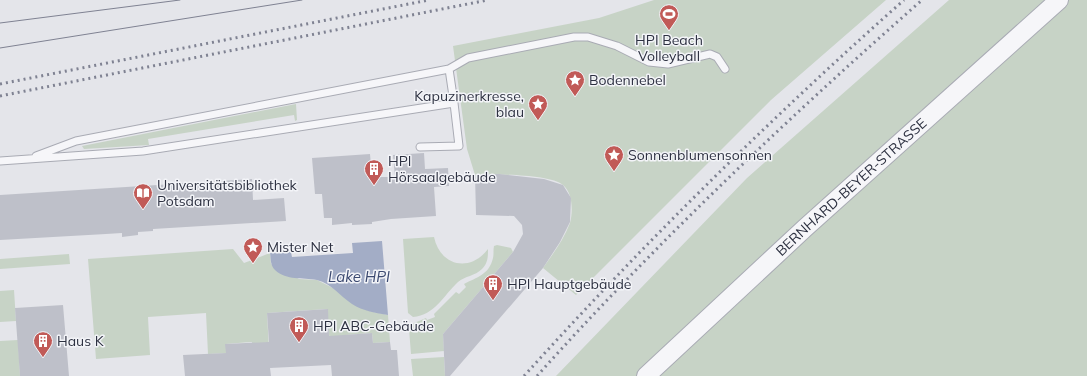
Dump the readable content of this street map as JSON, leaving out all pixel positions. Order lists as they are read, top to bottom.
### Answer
{
  "streets": {
    "street": ["BERNHARD-BEYER-STRASSE"]
  },
  "water": ["Lake HPI"],
  "places": {
    "sports": ["HPI Beach Volleyball"],
    "place": [
      "Bodennebel",
      "Kapuzinerkresse, blau",
      "Sonnenblumensonnen",
      "Mister Net"
    ],
    "building": [
      "HPI Hörsaalgebäude",
      "HPI Hauptgebäude",
      "HPI ABC-Gebäude",
      "Haus K"
    ],
    "library": ["Universitätsbibliothek Potsdam"]
  }
}
